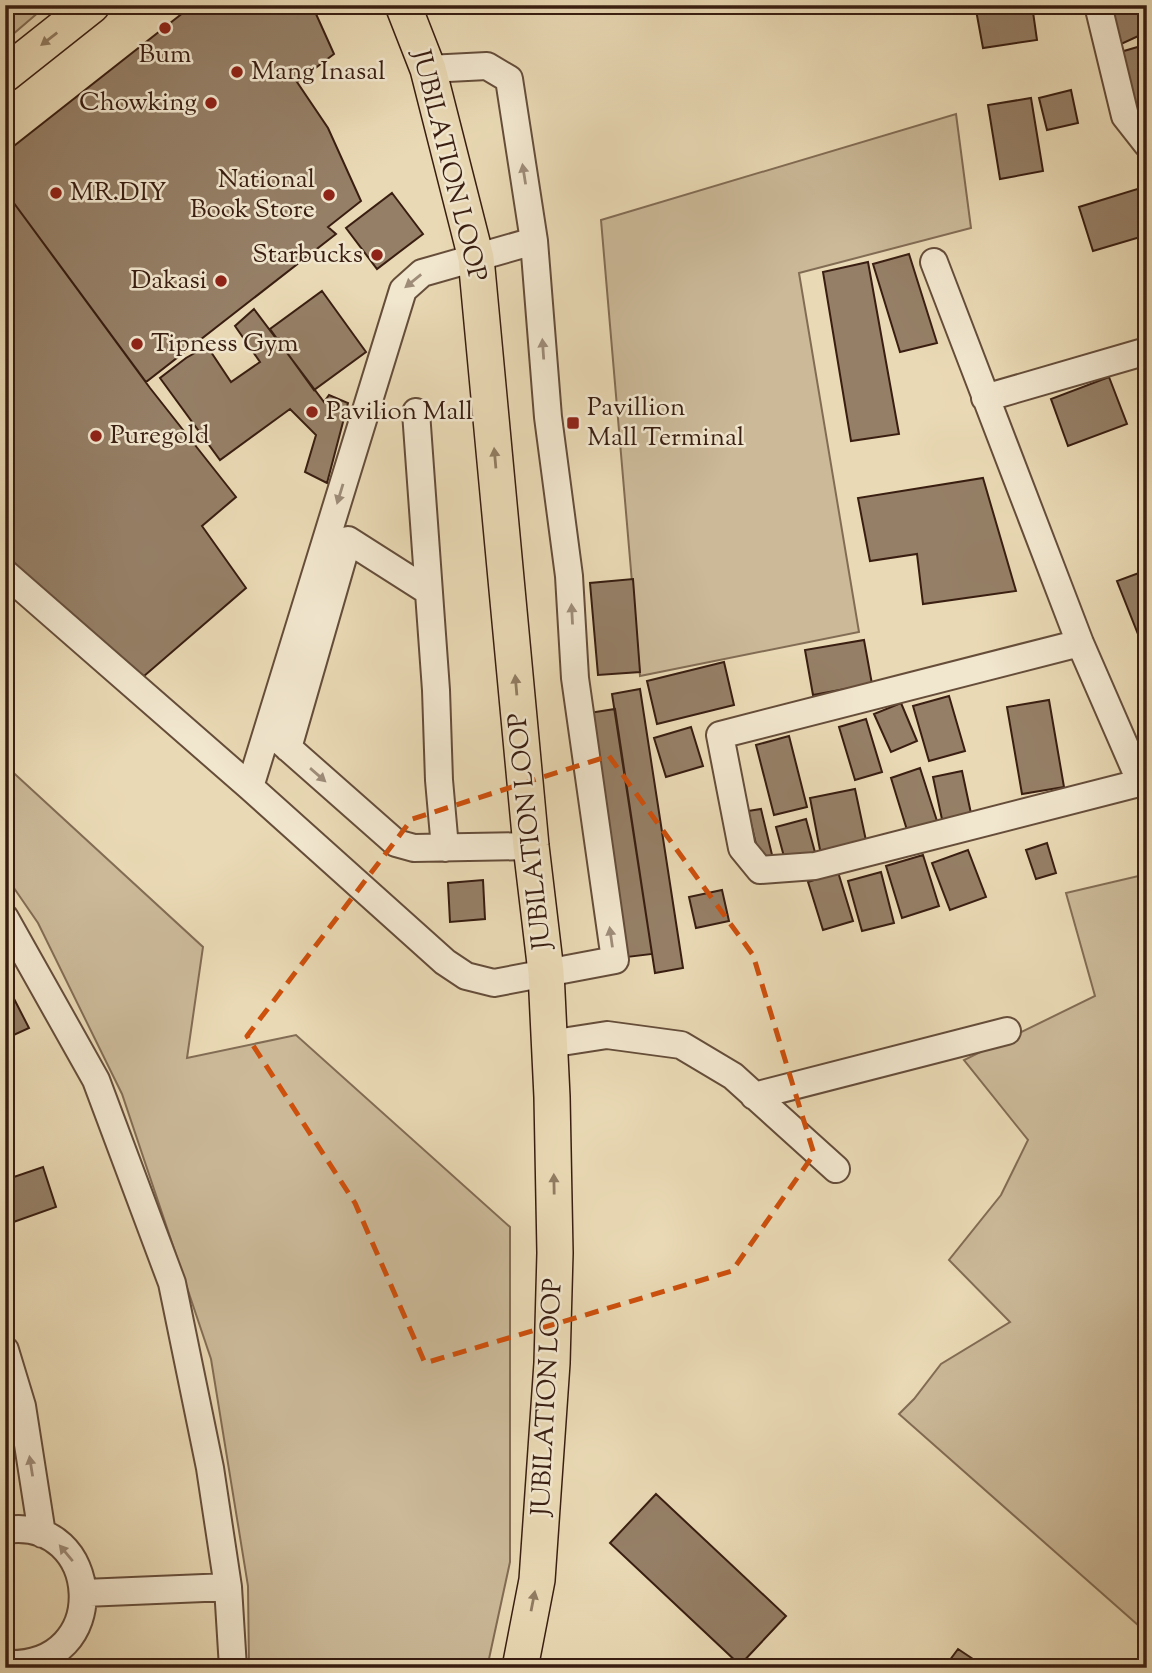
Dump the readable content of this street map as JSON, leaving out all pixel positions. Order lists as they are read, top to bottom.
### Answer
{
  "streets": {
    "main road": ["JUBILATION LOOP"]
  },
  "one_way": ["JUBILATION LOOP"],
  "places": {
    "other": [
      "Bum",
      "Mang Inasal",
      "Chowking",
      "MR.DIY",
      "National Book Store",
      "Starbucks",
      "Dakasi",
      "Tipness Gym",
      "Pavilion Mall",
      "Puregold"
    ],
    "transit": ["Pavillion Mall Terminal"]
  }
}
